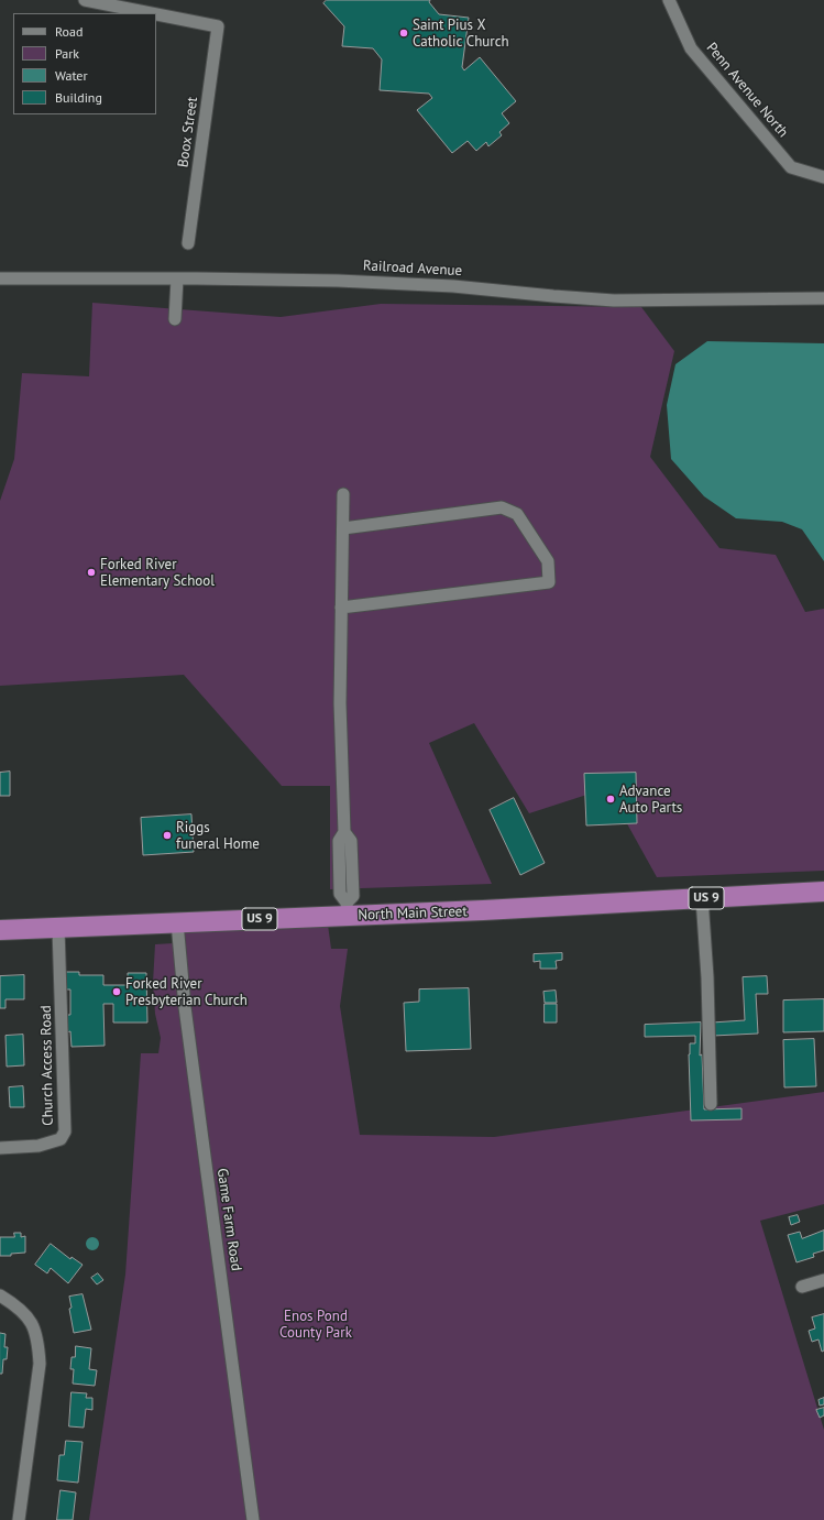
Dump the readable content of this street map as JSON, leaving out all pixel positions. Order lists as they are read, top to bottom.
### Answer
{
  "streets": {
    "highway": ["US 9", "North Main Street"],
    "street": [
      "Penn Avenue North",
      "Boox Street",
      "Railroad Avenue",
      "Church Access Road",
      "Game Farm Road"
    ]
  },
  "crossings": [
    ["North Main Street", "Church Access Road"],
    ["North Main Street", "Game Farm Road"]
  ],
  "parks": ["Enos Pond County Park"],
  "places": [
    "Saint Pius X Catholic Church",
    "Forked River Elementary School",
    "Advance Auto Parts",
    "Riggs funeral Home",
    "Forked River Presbyterian Church"
  ],
  "legend": [
    "Road",
    "Park",
    "Water",
    "Building"
  ]
}
